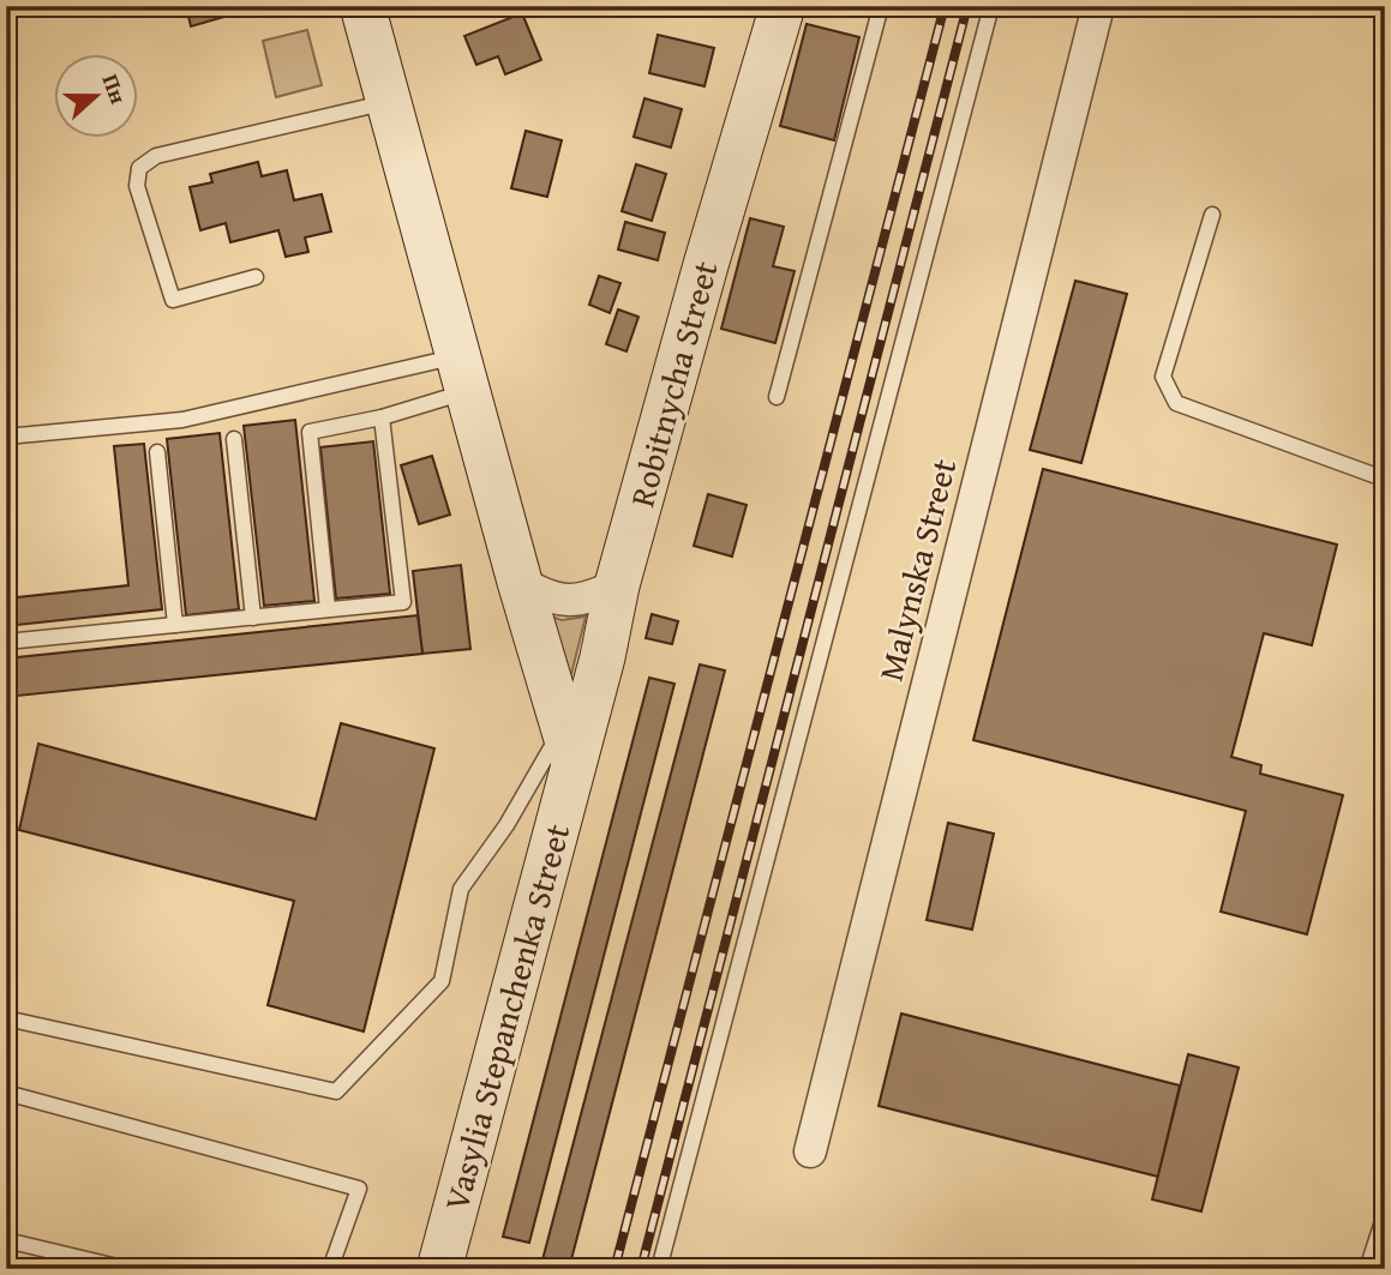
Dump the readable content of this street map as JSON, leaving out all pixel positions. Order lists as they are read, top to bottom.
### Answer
{
  "streets": {
    "street": ["Robitnycha Street", "Malynska Street", "Vasylia Stepanchenka Street"]
  },
  "crossings": [
    ["Robitnycha Street", "Vasylia Stepanchenka Street"]
  ],
  "north": "right"
}
